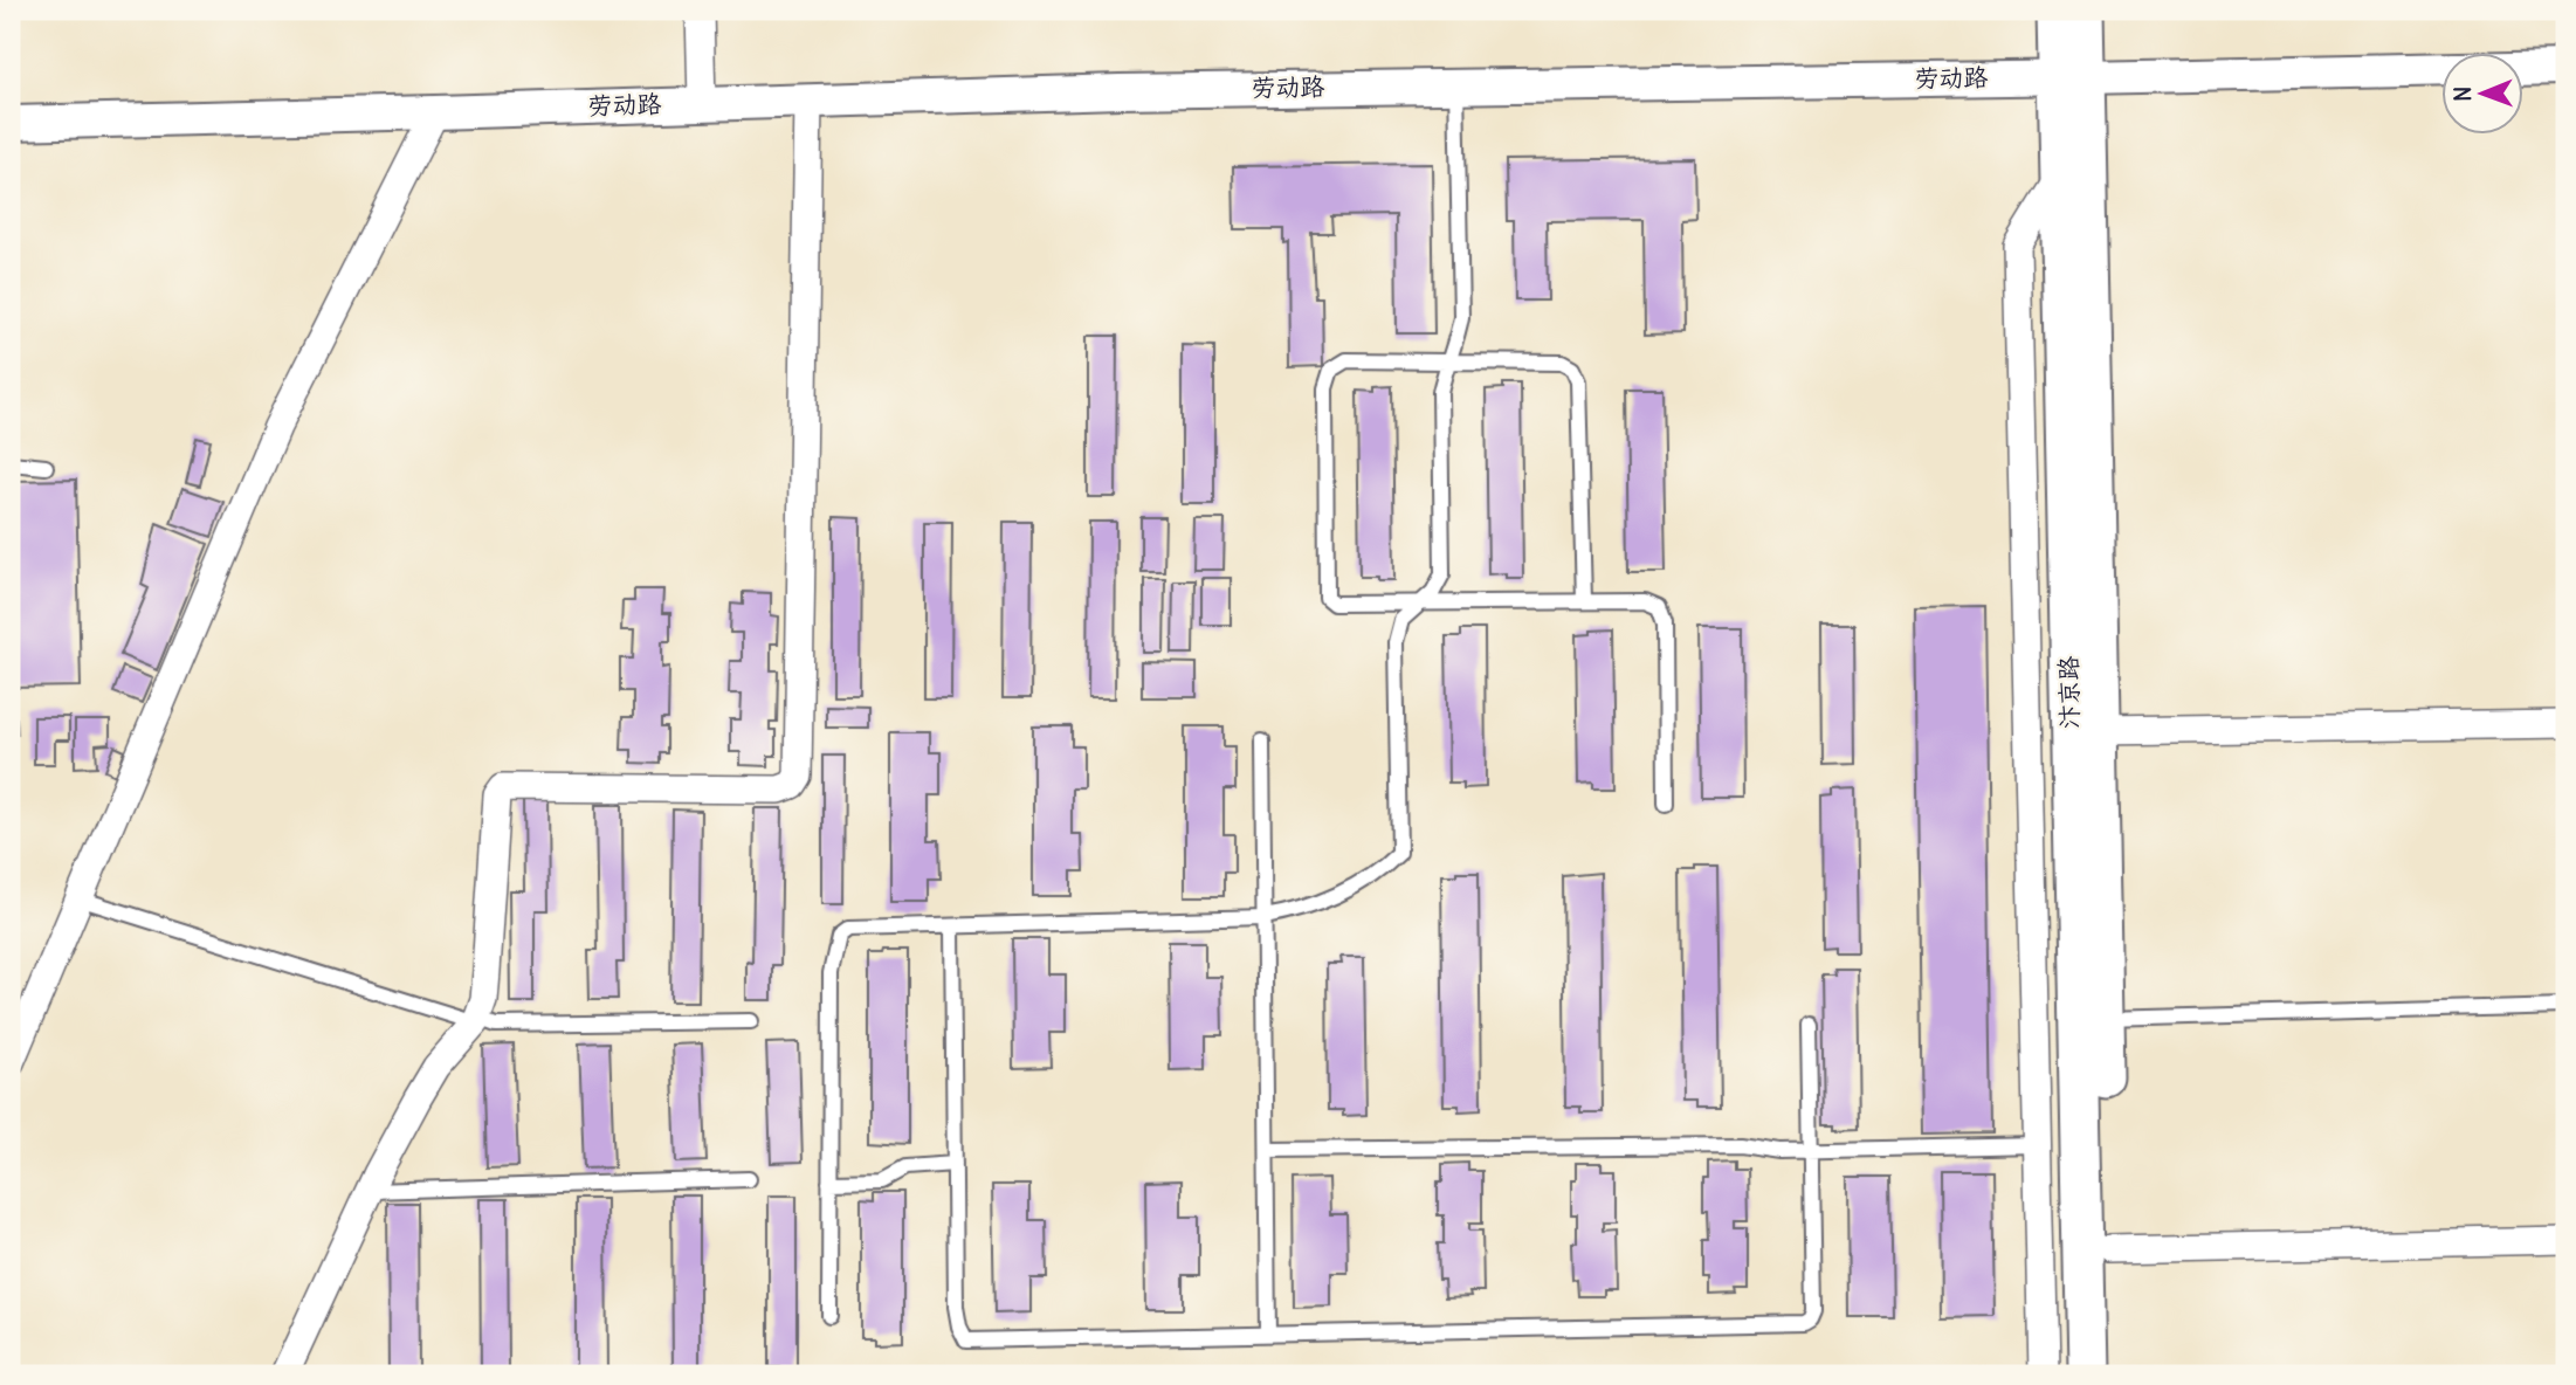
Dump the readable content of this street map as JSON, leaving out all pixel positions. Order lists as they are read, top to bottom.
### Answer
{
  "streets": {
    "main road": ["汴京路"],
    "street": ["劳动路"]
  },
  "crossings": [
    ["劳动路", "汴京路"]
  ],
  "north": "left"
}
